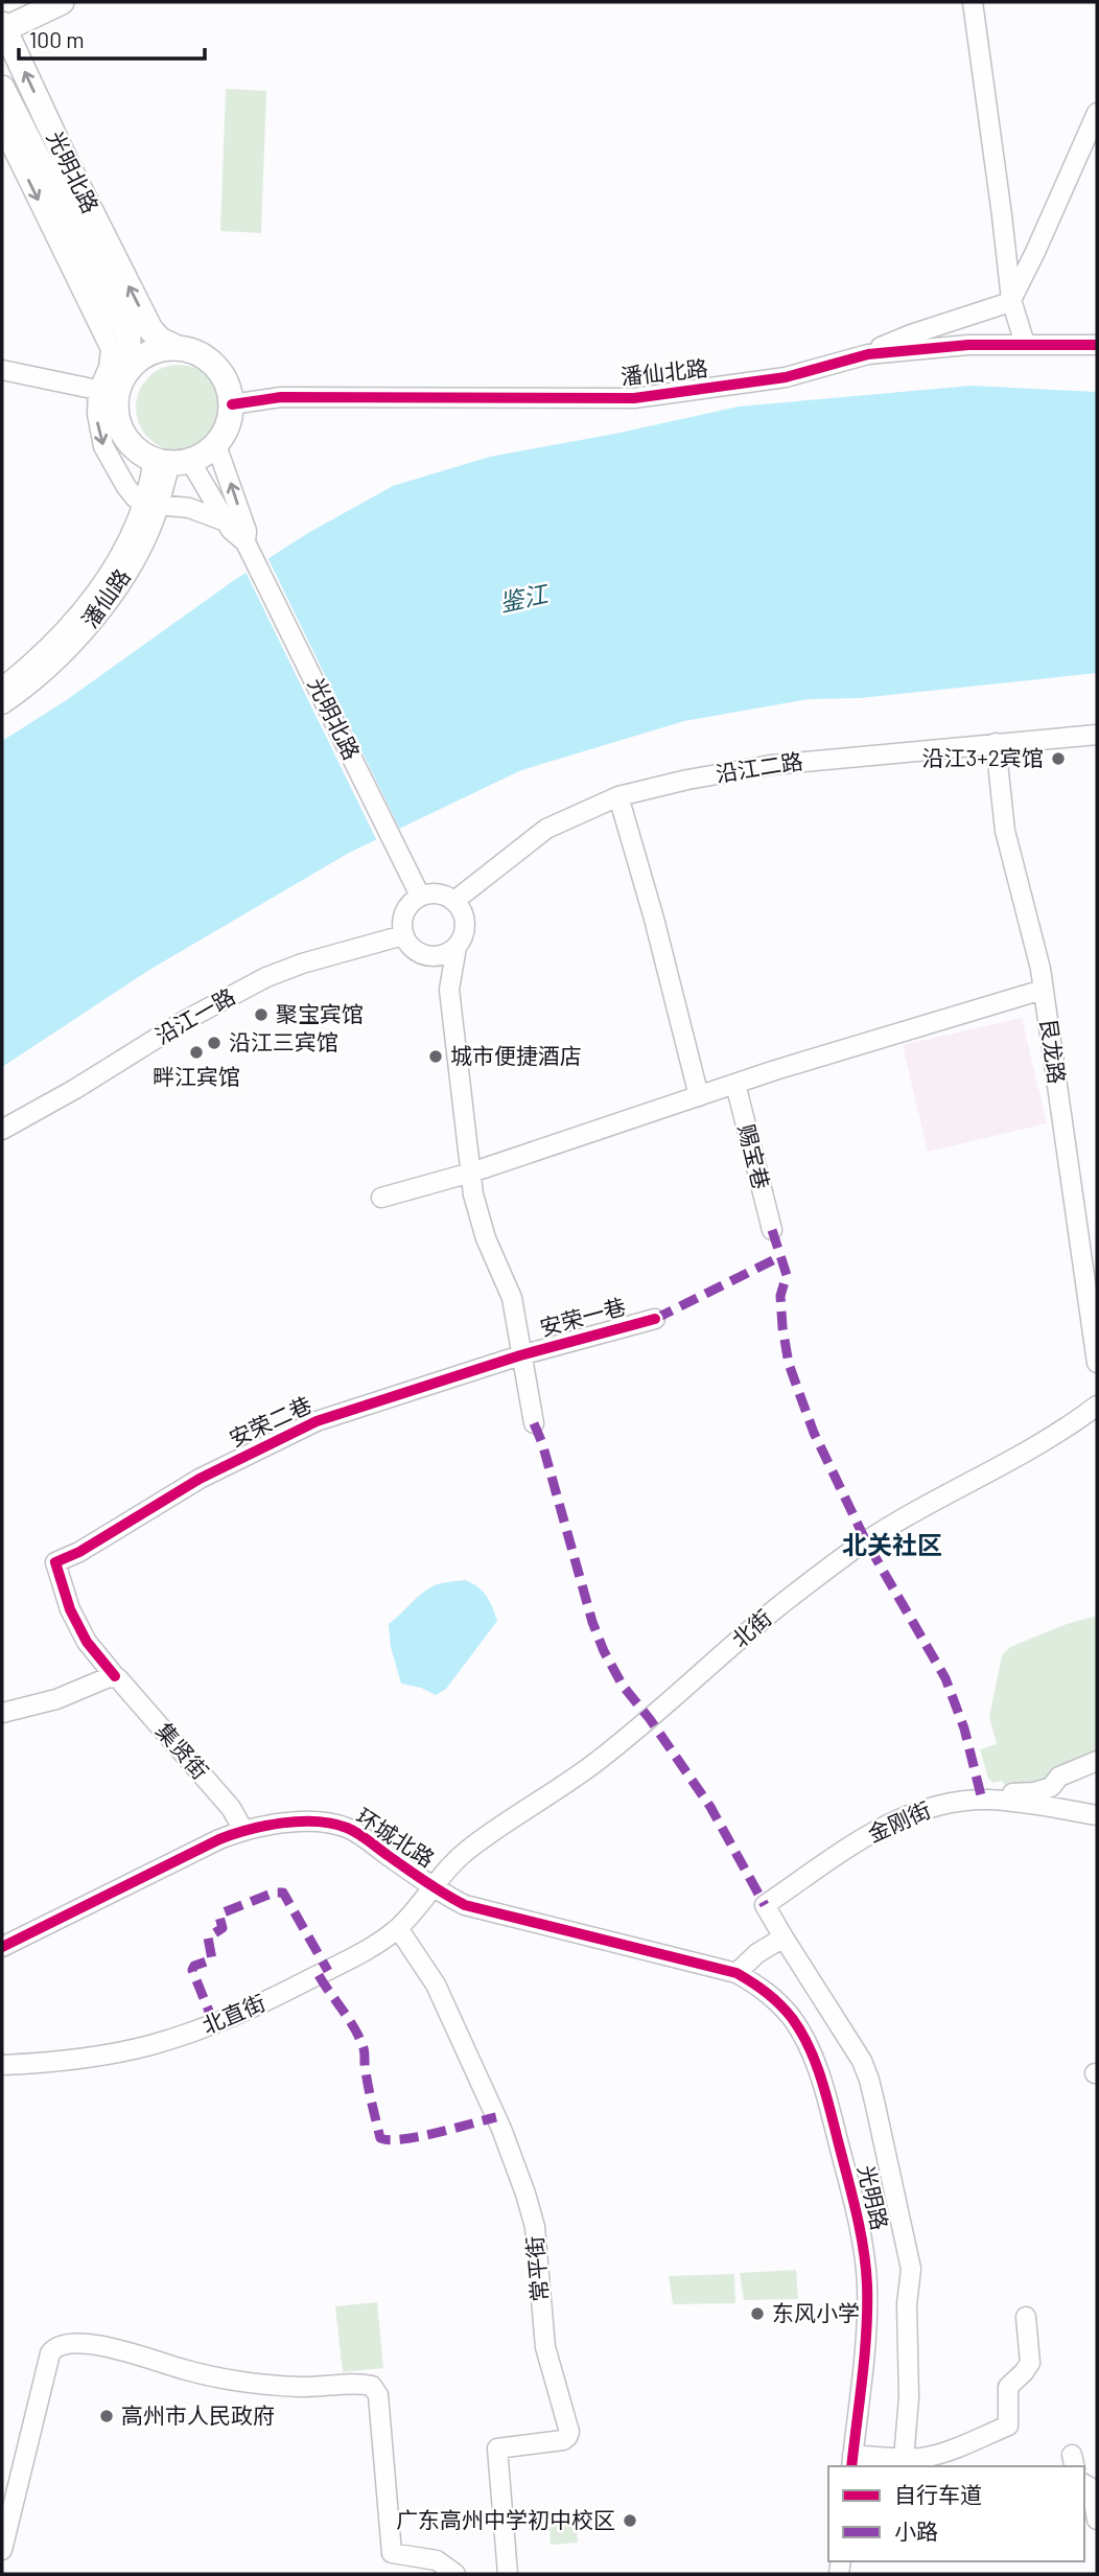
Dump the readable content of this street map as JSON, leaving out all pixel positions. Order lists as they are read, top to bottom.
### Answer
{
  "streets": {
    "main road": ["光明北路"],
    "street": [
      "潘仙北路",
      "潘仙路",
      "沿江二路",
      "沿江一路",
      "艮龙路",
      "赐宝巷",
      "安荣一巷",
      "安荣二巷",
      "北街",
      "集贤街",
      "金刚街",
      "环城北路",
      "北直街",
      "光明路",
      "常平街"
    ]
  },
  "crossings": [
    ["光明北路", "潘仙北路"],
    ["光明北路", "潘仙路"],
    ["光明北路", "沿江二路"],
    ["光明北路", "沿江一路"],
    ["潘仙北路", "潘仙路"],
    ["沿江二路", "沿江一路"],
    ["沿江二路", "艮龙路"],
    ["安荣一巷", "安荣二巷"],
    ["安荣二巷", "集贤街"],
    ["北街", "环城北路"],
    ["北街", "北直街"],
    ["集贤街", "环城北路"],
    ["环城北路", "北直街"],
    ["环城北路", "光明路"],
    ["北直街", "常平街"]
  ],
  "districts": ["北关社区"],
  "water": ["鉴江"],
  "places": [
    "沿江3+2宾馆",
    "聚宝宾馆",
    "沿江三宾馆",
    "畔江宾馆",
    "城市便捷酒店",
    "东风小学",
    "高州市人民政府",
    "广东高州中学初中校区"
  ],
  "legend": ["自行车道", "小路"],
  "scale_bar": "100 m"
}
